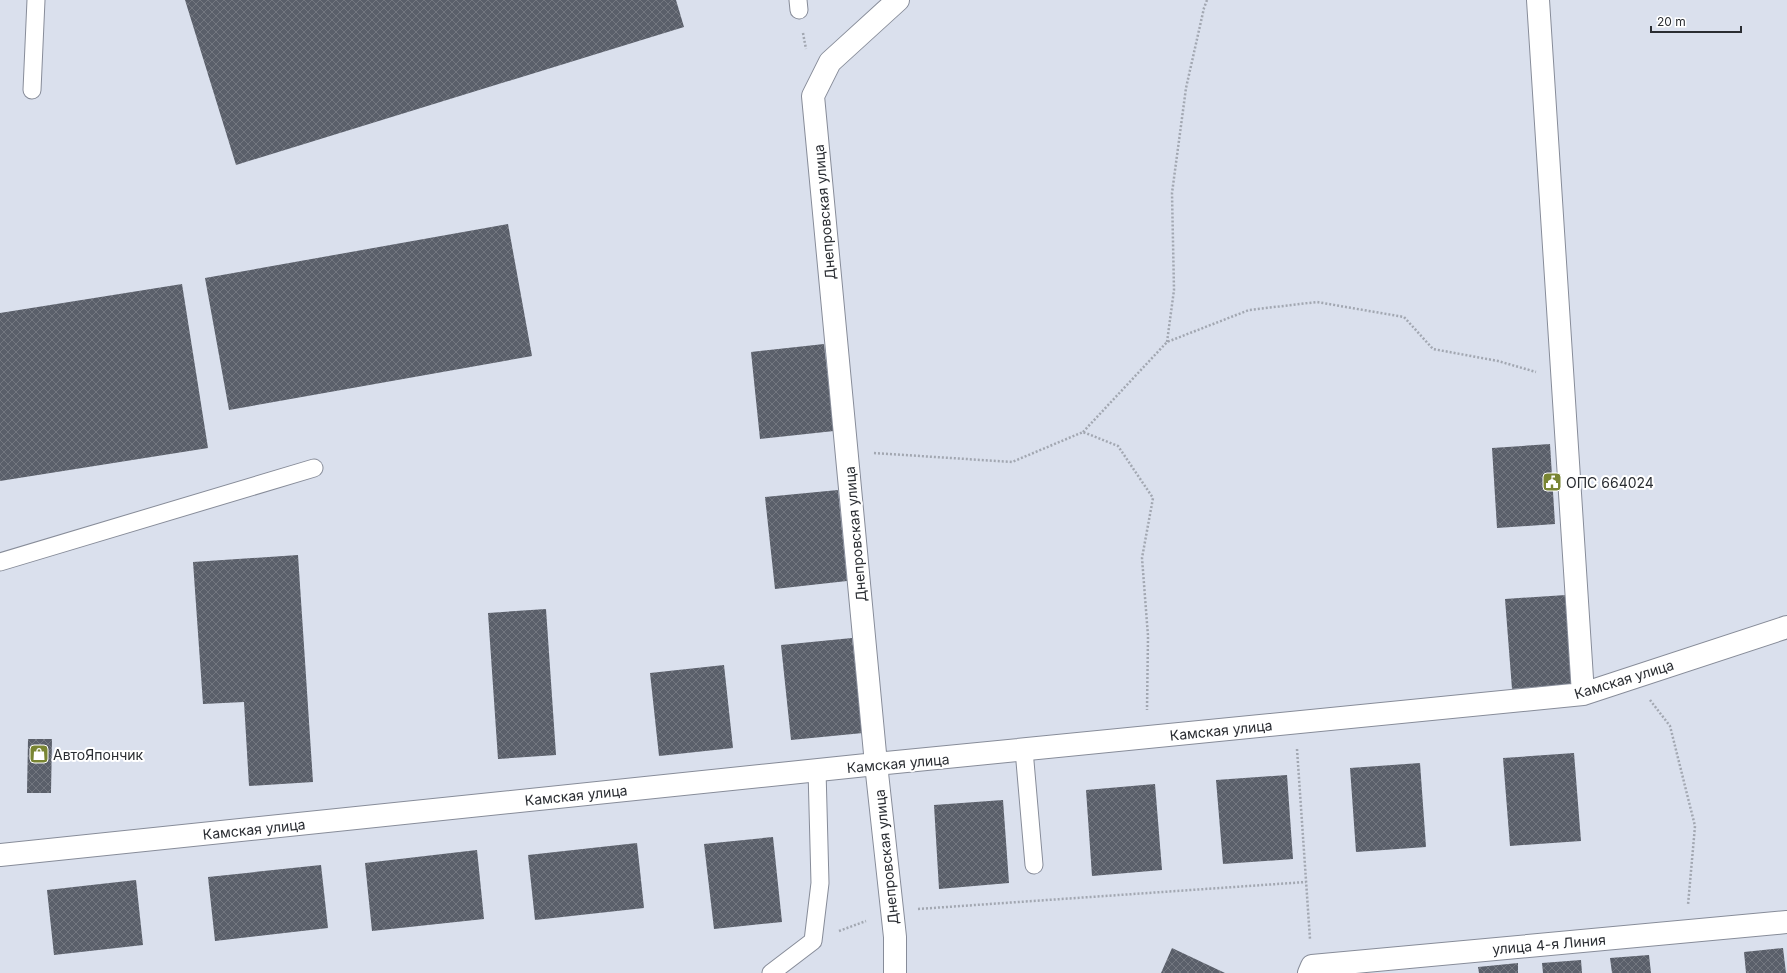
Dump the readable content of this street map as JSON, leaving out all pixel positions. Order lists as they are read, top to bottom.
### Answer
{
  "streets": {
    "street": ["Днепровская улица", "Камская улица", "улица 4-я Линия"]
  },
  "crossings": [
    ["Днепровская улица", "Камская улица"]
  ],
  "places": {
    "public building": ["ОПС 664024"],
    "shop": ["АвтоЯпончик"]
  },
  "scale_bar": "20 m"
}
